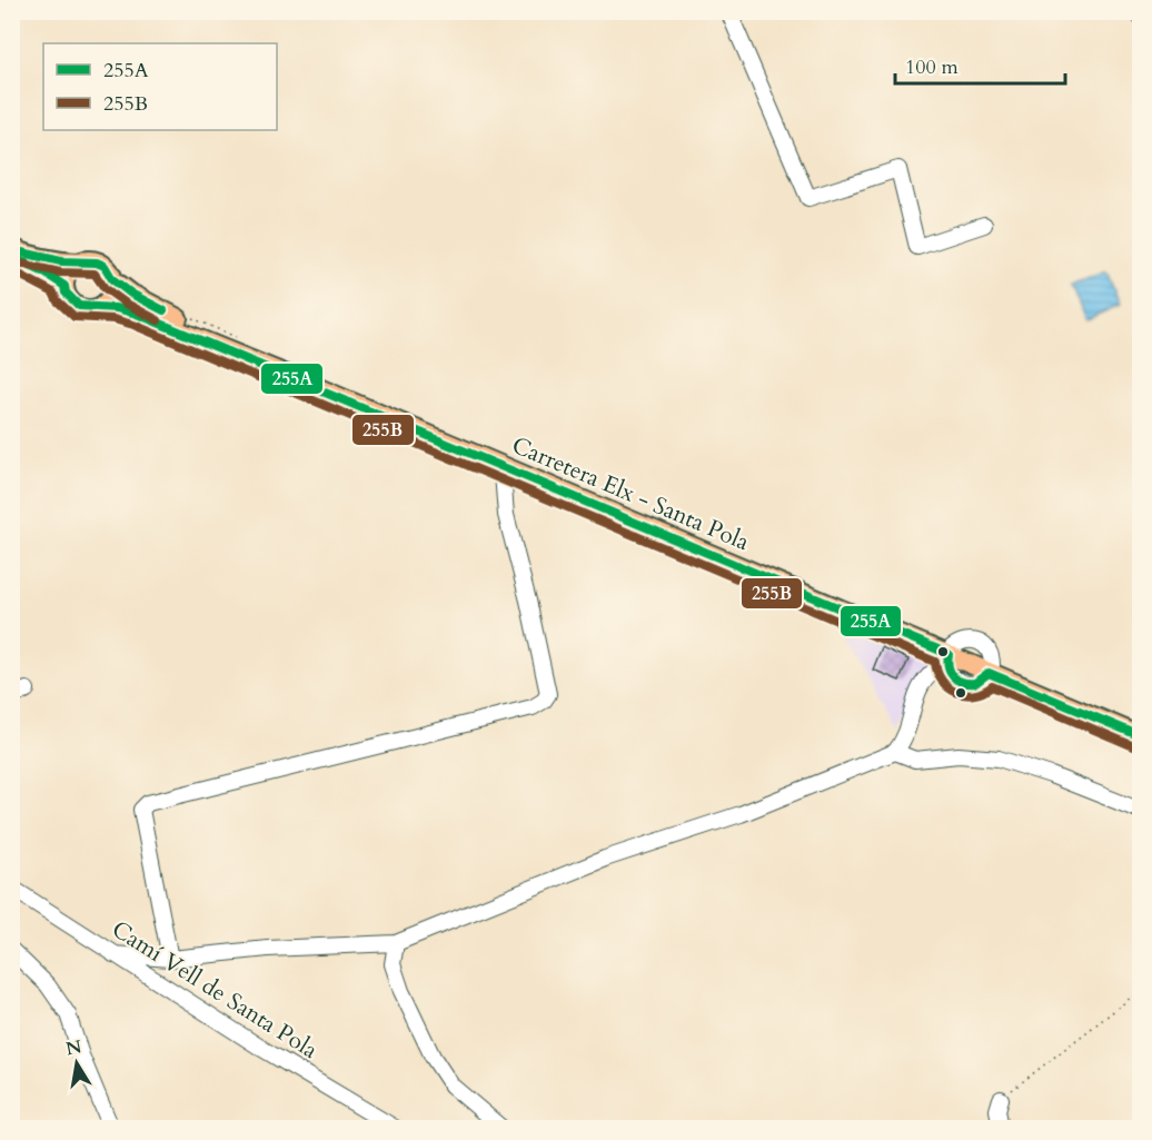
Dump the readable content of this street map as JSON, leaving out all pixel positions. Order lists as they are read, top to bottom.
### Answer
{
  "streets": {
    "main road": ["Carretera Elx - Santa Pola"],
    "street": ["Camí Vell de Santa Pola"]
  },
  "lines": ["transit line 255A", "transit line 255B"],
  "legend": ["255A", "255B"],
  "scale_bar": "100 m",
  "north": "top"
}
